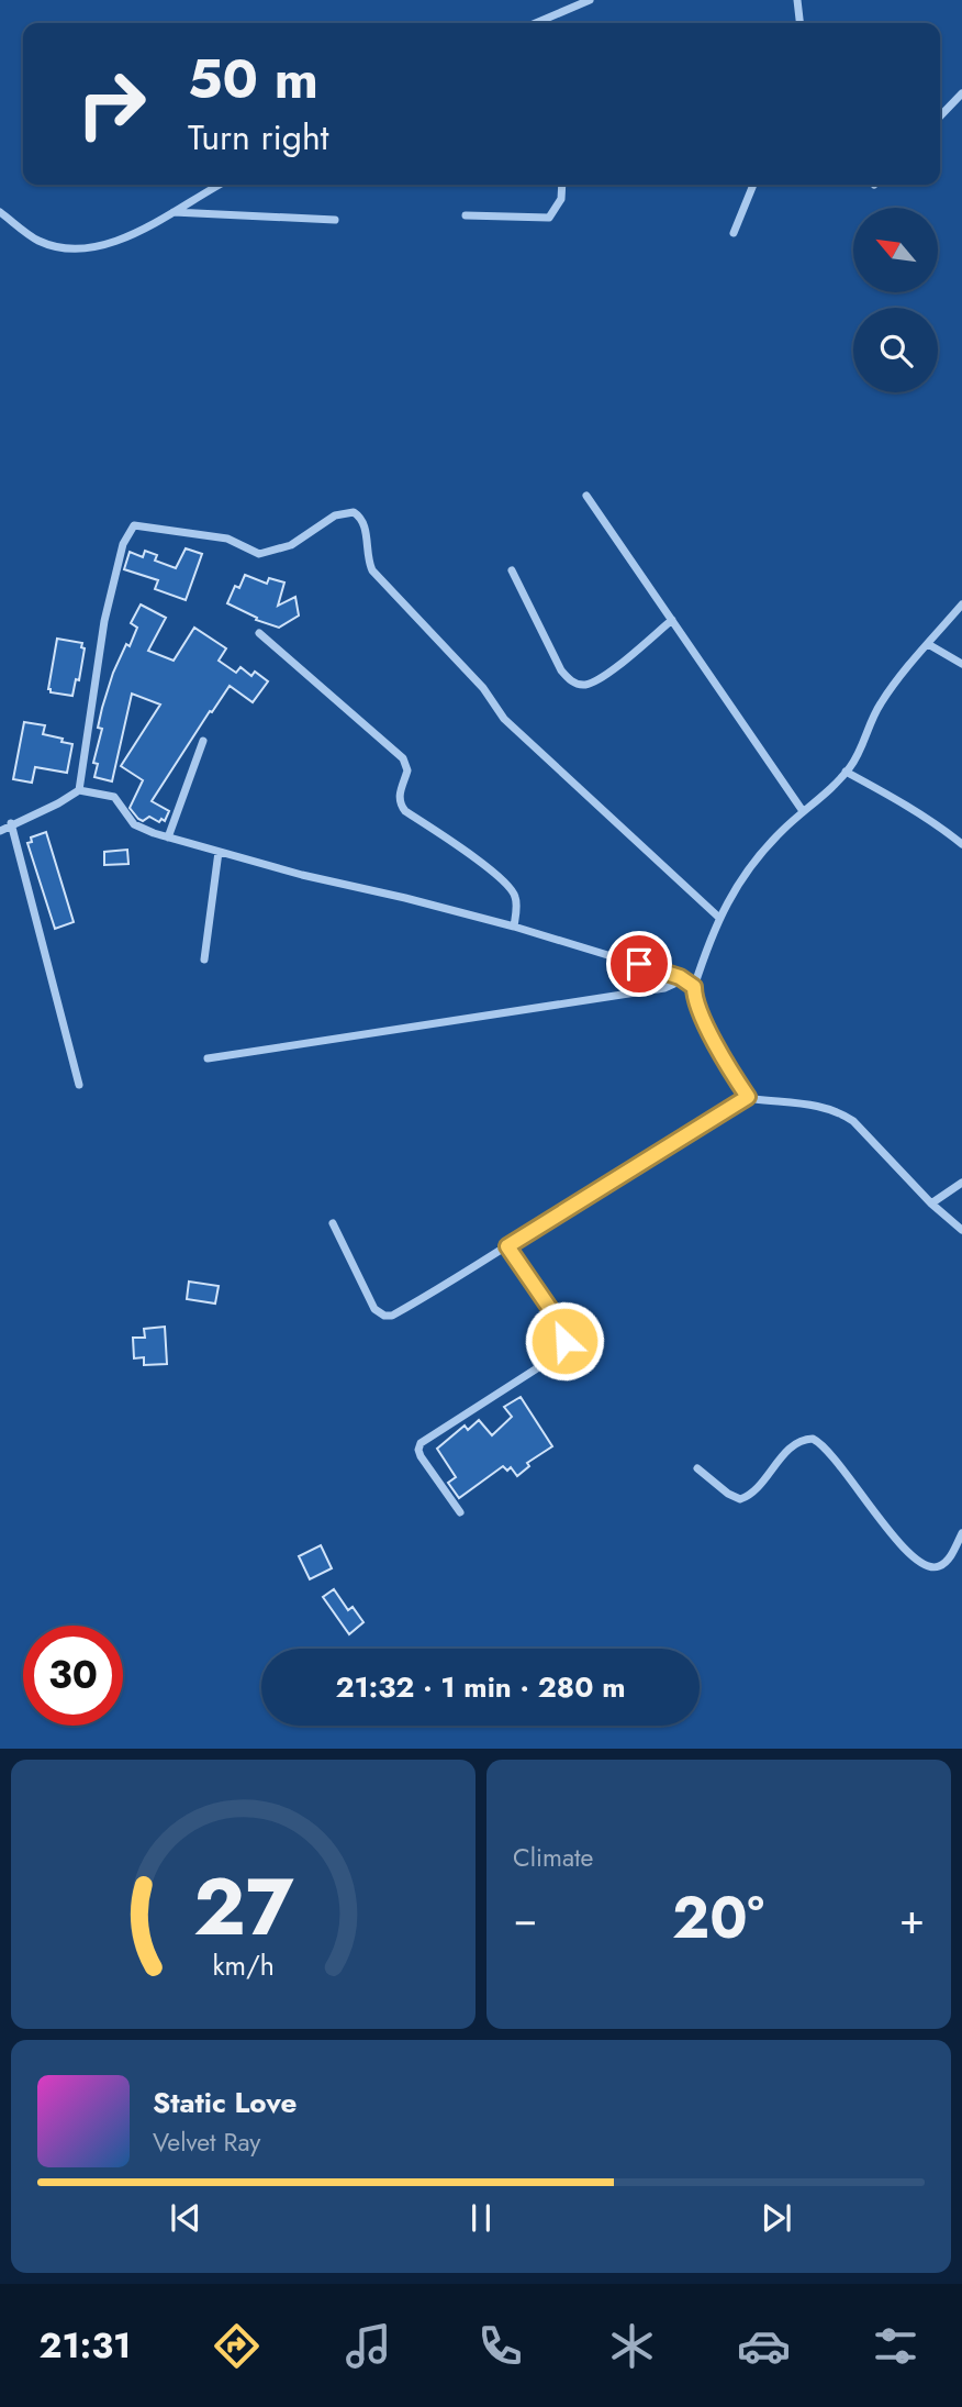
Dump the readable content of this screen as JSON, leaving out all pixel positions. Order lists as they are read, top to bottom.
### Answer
{
  "north": "top left",
  "page": {
    "turn": ["50 m", "Turn right"],
    "limit": "30",
    "trip": "21:32 · 1 min · 280 m",
    "tile": "Climate",
    "heat": ["−", "20°", "+"],
    "song": ["Static Love", "Velvet Ray"],
    "tabs": "21:31",
    "gauge": ["27", "km/h"]
  }
}
